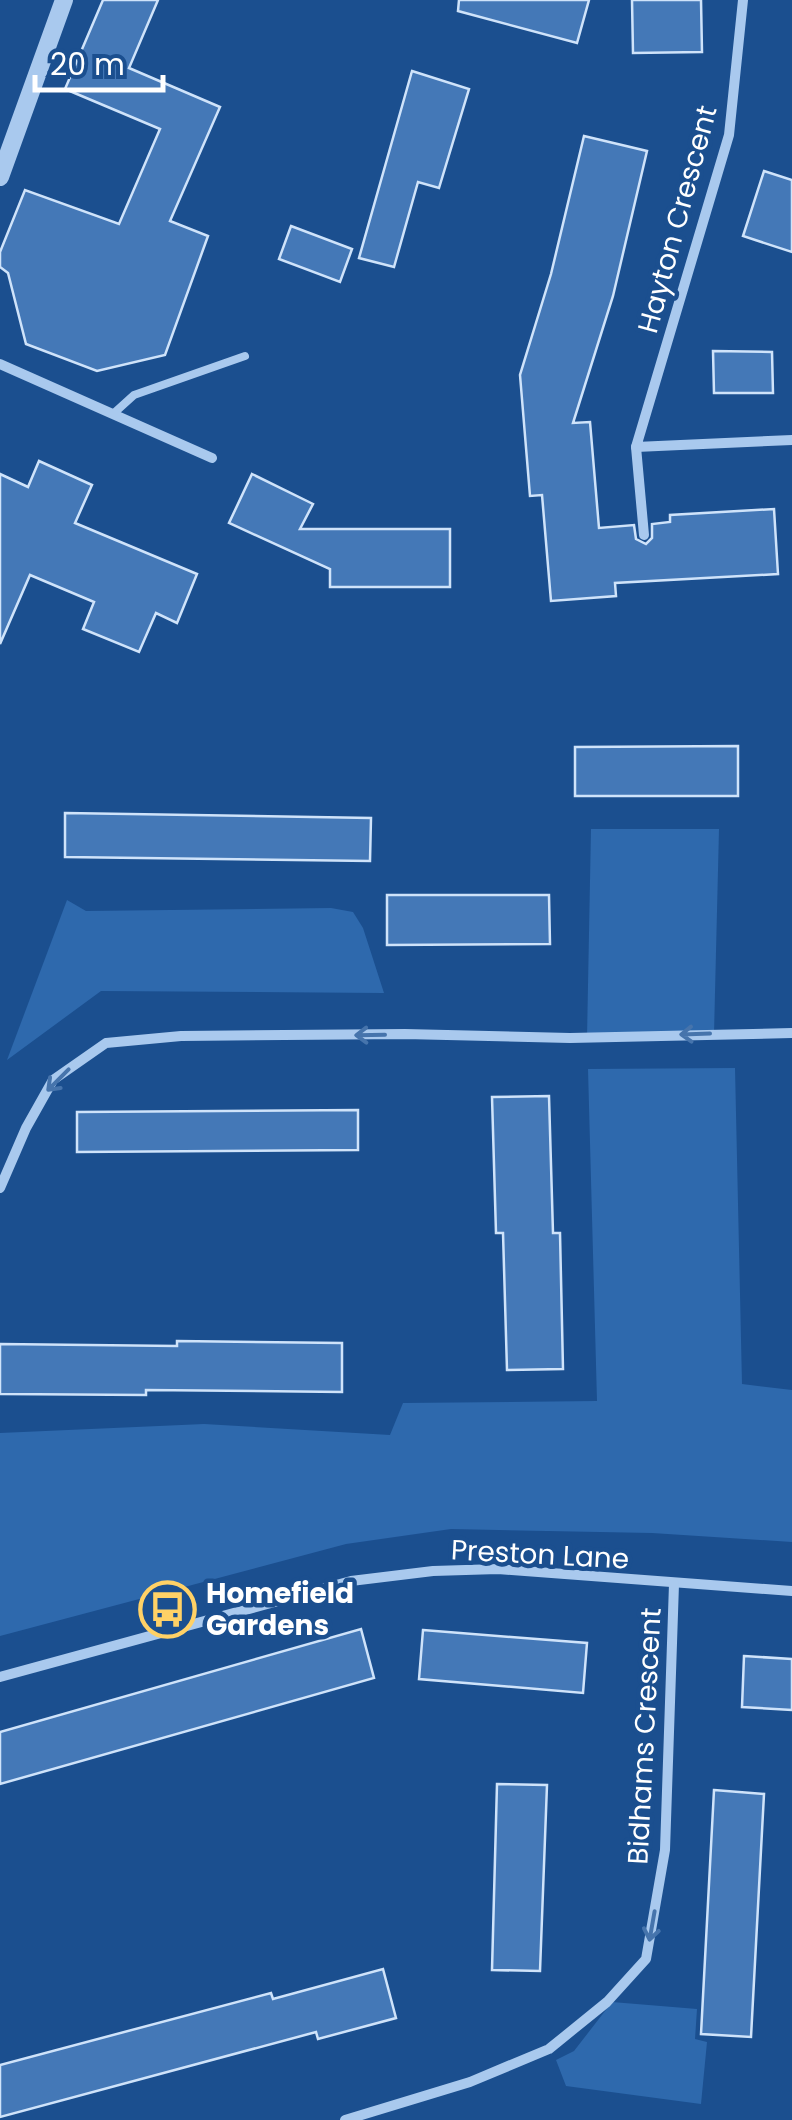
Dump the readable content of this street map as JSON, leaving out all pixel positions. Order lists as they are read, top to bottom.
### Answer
{
  "streets": {
    "street": ["Hayton Crescent", "Preston Lane", "Bidhams Crescent"]
  },
  "crossings": [
    ["Preston Lane", "Bidhams Crescent"]
  ],
  "one_way": ["Bidhams Crescent"],
  "places": {
    "bus stop": ["Homefield Gardens"]
  },
  "scale_bar": "20 m"
}
